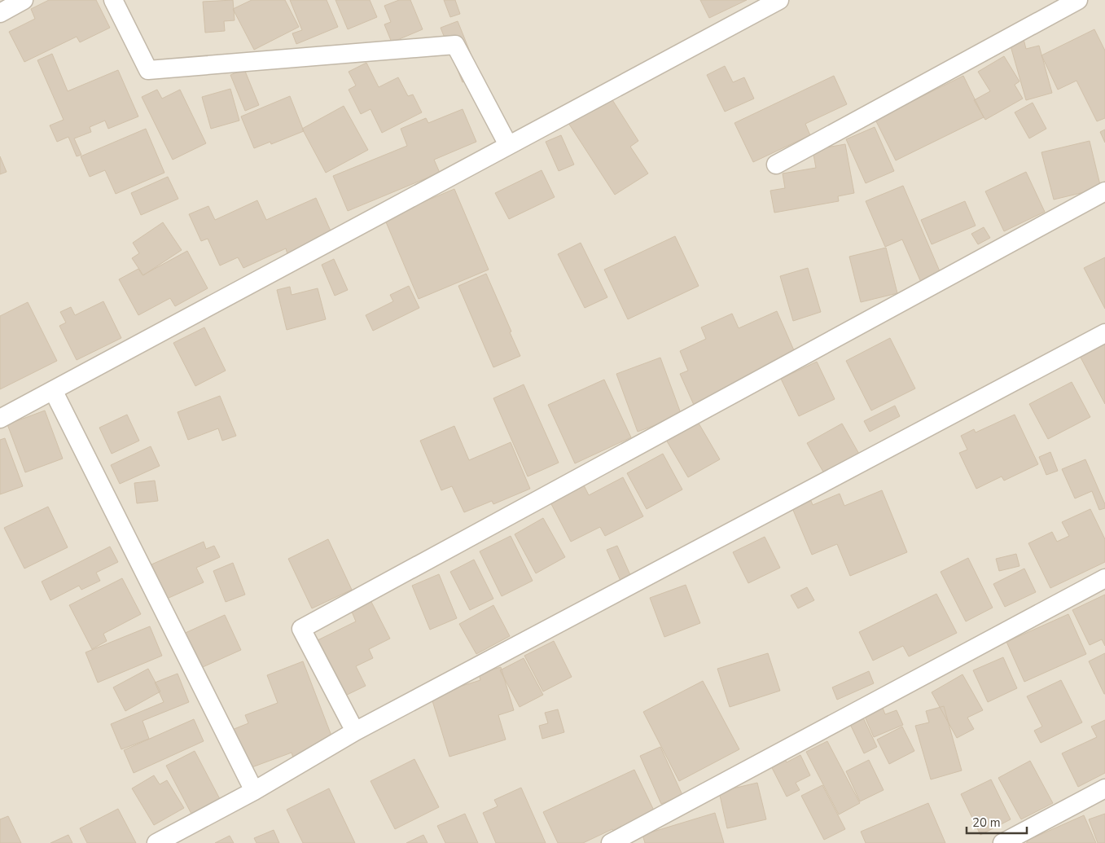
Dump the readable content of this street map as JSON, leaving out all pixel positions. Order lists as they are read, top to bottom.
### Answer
{
  "scale_bar": "20 m"
}
